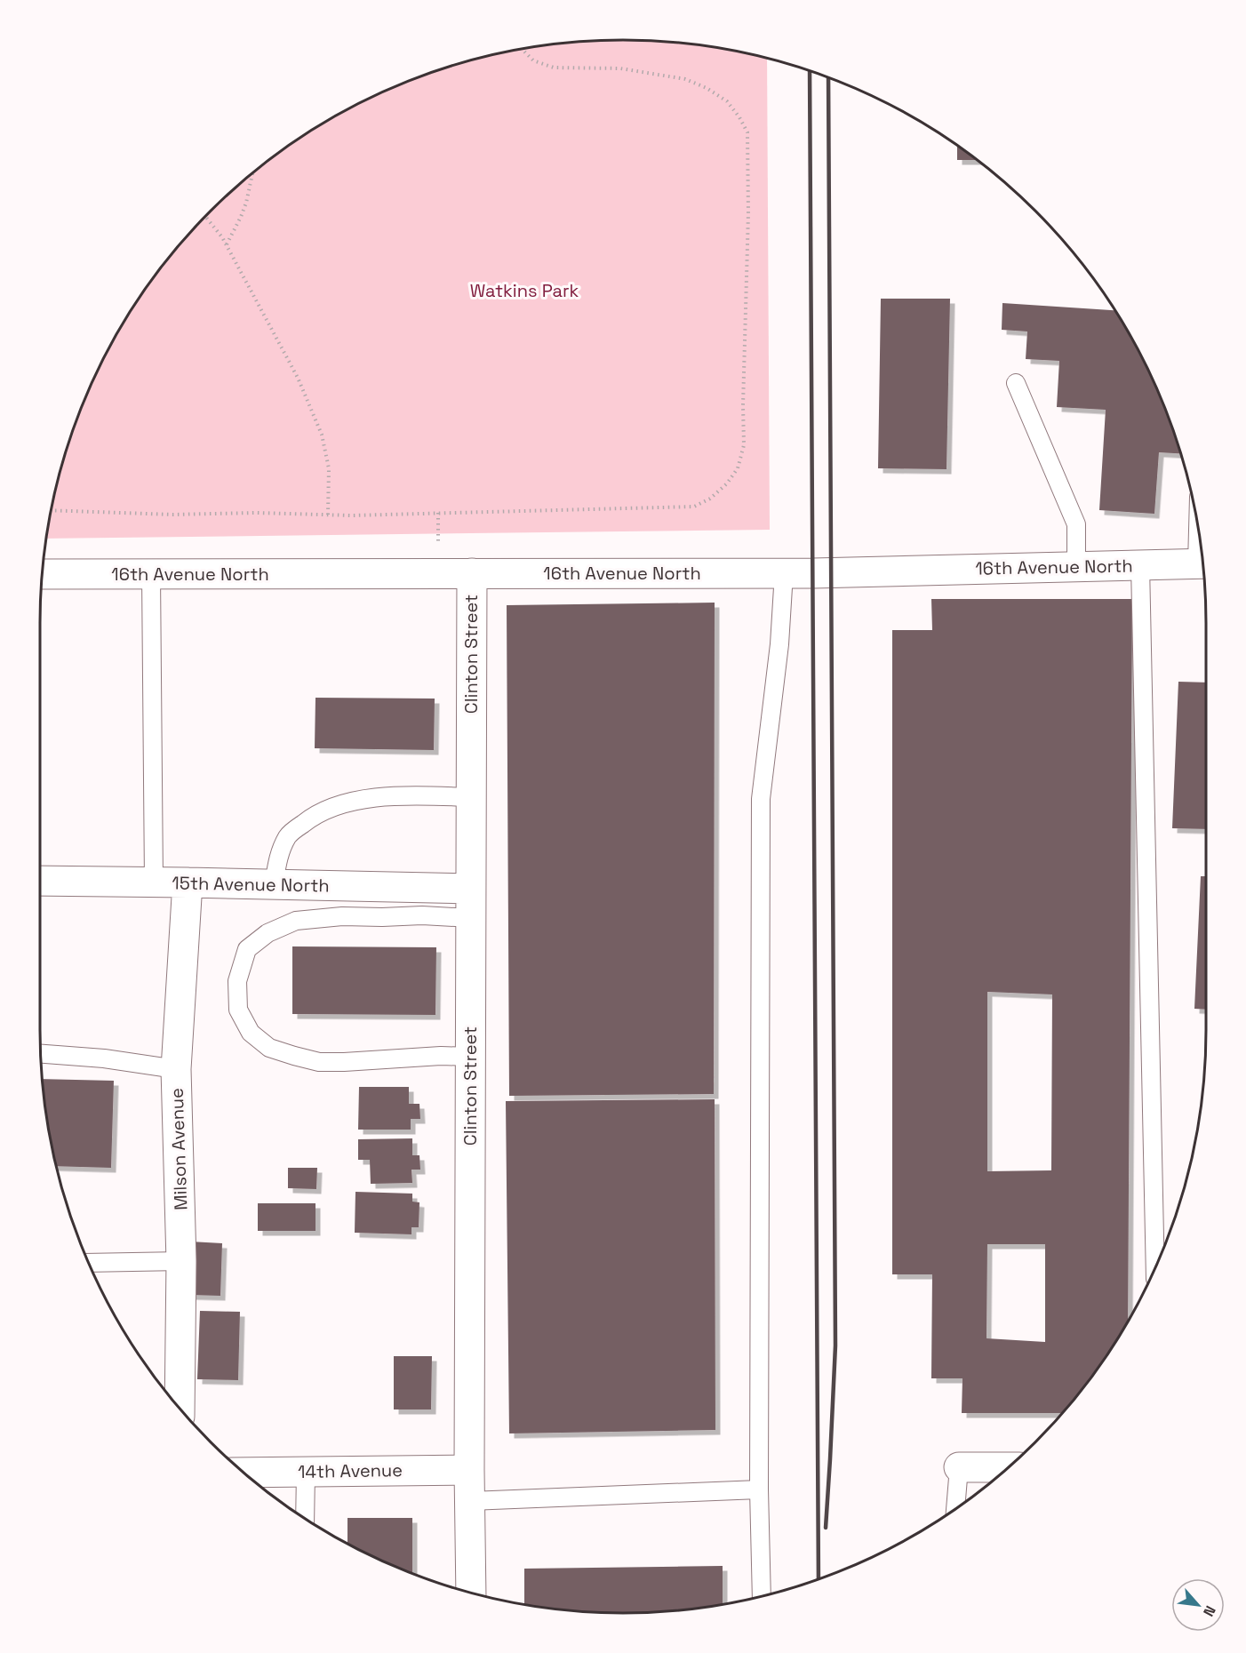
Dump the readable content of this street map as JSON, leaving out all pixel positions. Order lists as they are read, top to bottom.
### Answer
{
  "streets": {
    "street": [
      "16th Avenue North",
      "Clinton Street",
      "15th Avenue North",
      "Milson Avenue",
      "14th Avenue"
    ]
  },
  "crossings": [
    ["16th Avenue North", "Clinton Street"],
    ["Clinton Street", "15th Avenue North"],
    ["Clinton Street", "14th Avenue"],
    ["15th Avenue North", "Milson Avenue"]
  ],
  "parks": ["Watkins Park"],
  "north": "bottom right"
}
